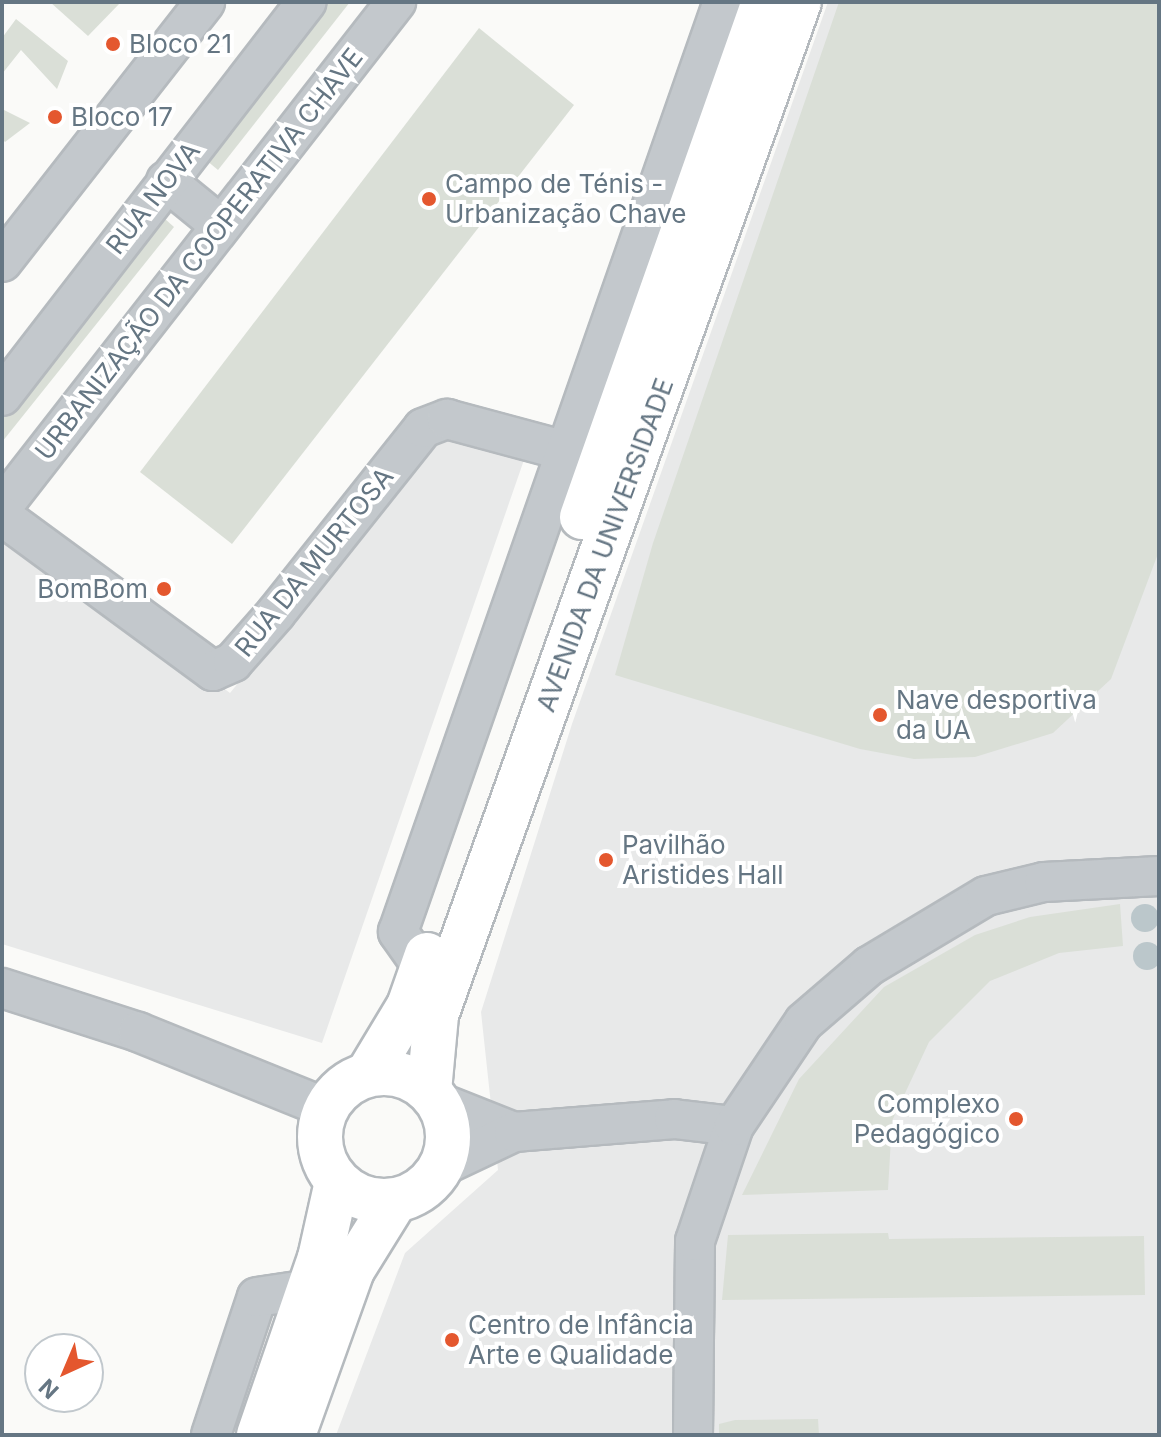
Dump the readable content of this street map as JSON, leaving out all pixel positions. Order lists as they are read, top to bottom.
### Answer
{
  "streets": {
    "main road": ["AVENIDA DA UNIVERSIDADE"],
    "street": ["RUA NOVA", "URBANIZAÇÃO DA COOPERATIVA CHAVE", "RUA DA MURTOSA"]
  },
  "places": [
    "Bloco 21",
    "Bloco 17",
    "Campo de Ténis - Urbanização Chave",
    "BomBom",
    "Nave desportiva da UA",
    "Pavilhão Aristides Hall",
    "Complexo Pedagógico",
    "Centro de Infância Arte e Qualidade"
  ],
  "north": "bottom left"
}
